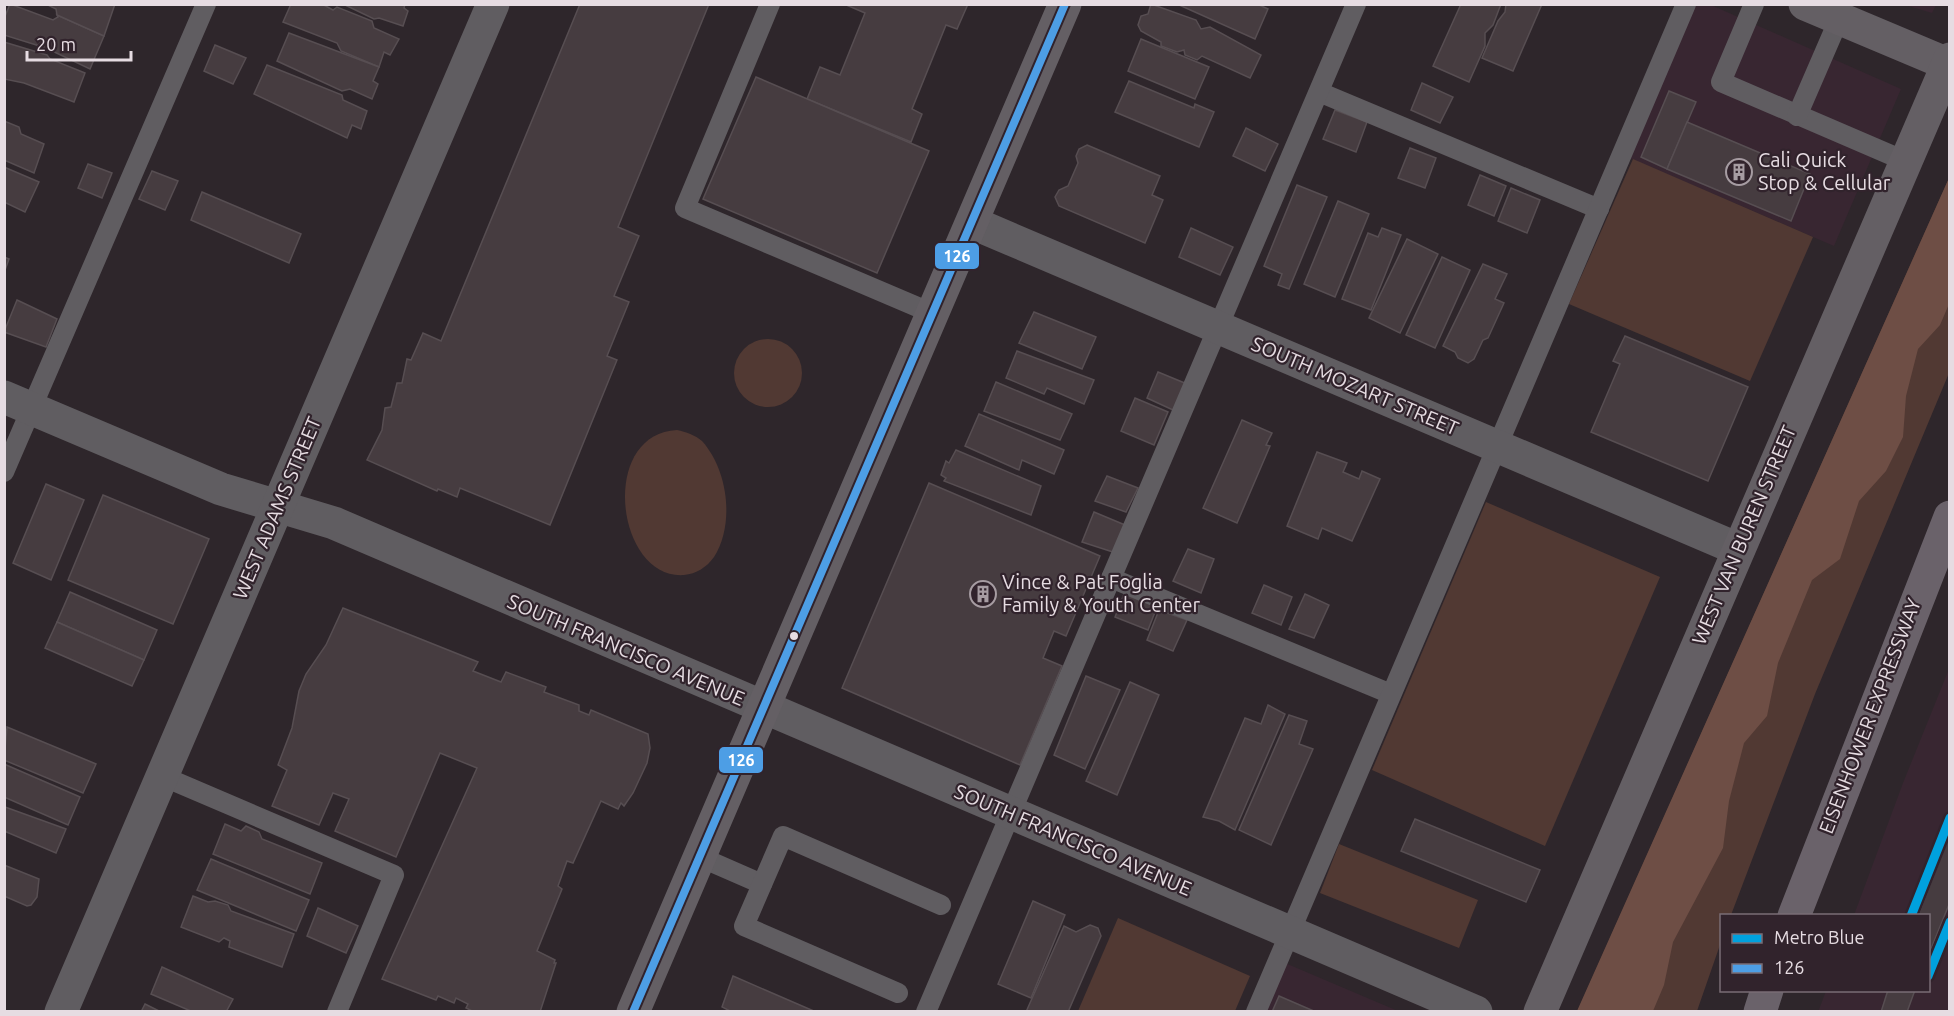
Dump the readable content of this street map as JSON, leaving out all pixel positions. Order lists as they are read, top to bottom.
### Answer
{
  "streets": {
    "highway": ["EISENHOWER EXPRESSWAY"],
    "street": [
      "SOUTH MOZART STREET",
      "WEST ADAMS STREET",
      "WEST VAN BUREN STREET",
      "SOUTH FRANCISCO AVENUE"
    ]
  },
  "crossings": [
    ["SOUTH MOZART STREET", "WEST VAN BUREN STREET"],
    ["WEST ADAMS STREET", "SOUTH FRANCISCO AVENUE"]
  ],
  "places": {
    "building": ["Cali Quick Stop & Cellular", "Vince & Pat Foglia Family & Youth Center"]
  },
  "lines": ["transit line 126", "metro line Blue"],
  "legend": ["Metro Blue", "126"],
  "scale_bar": "20 m"
}
